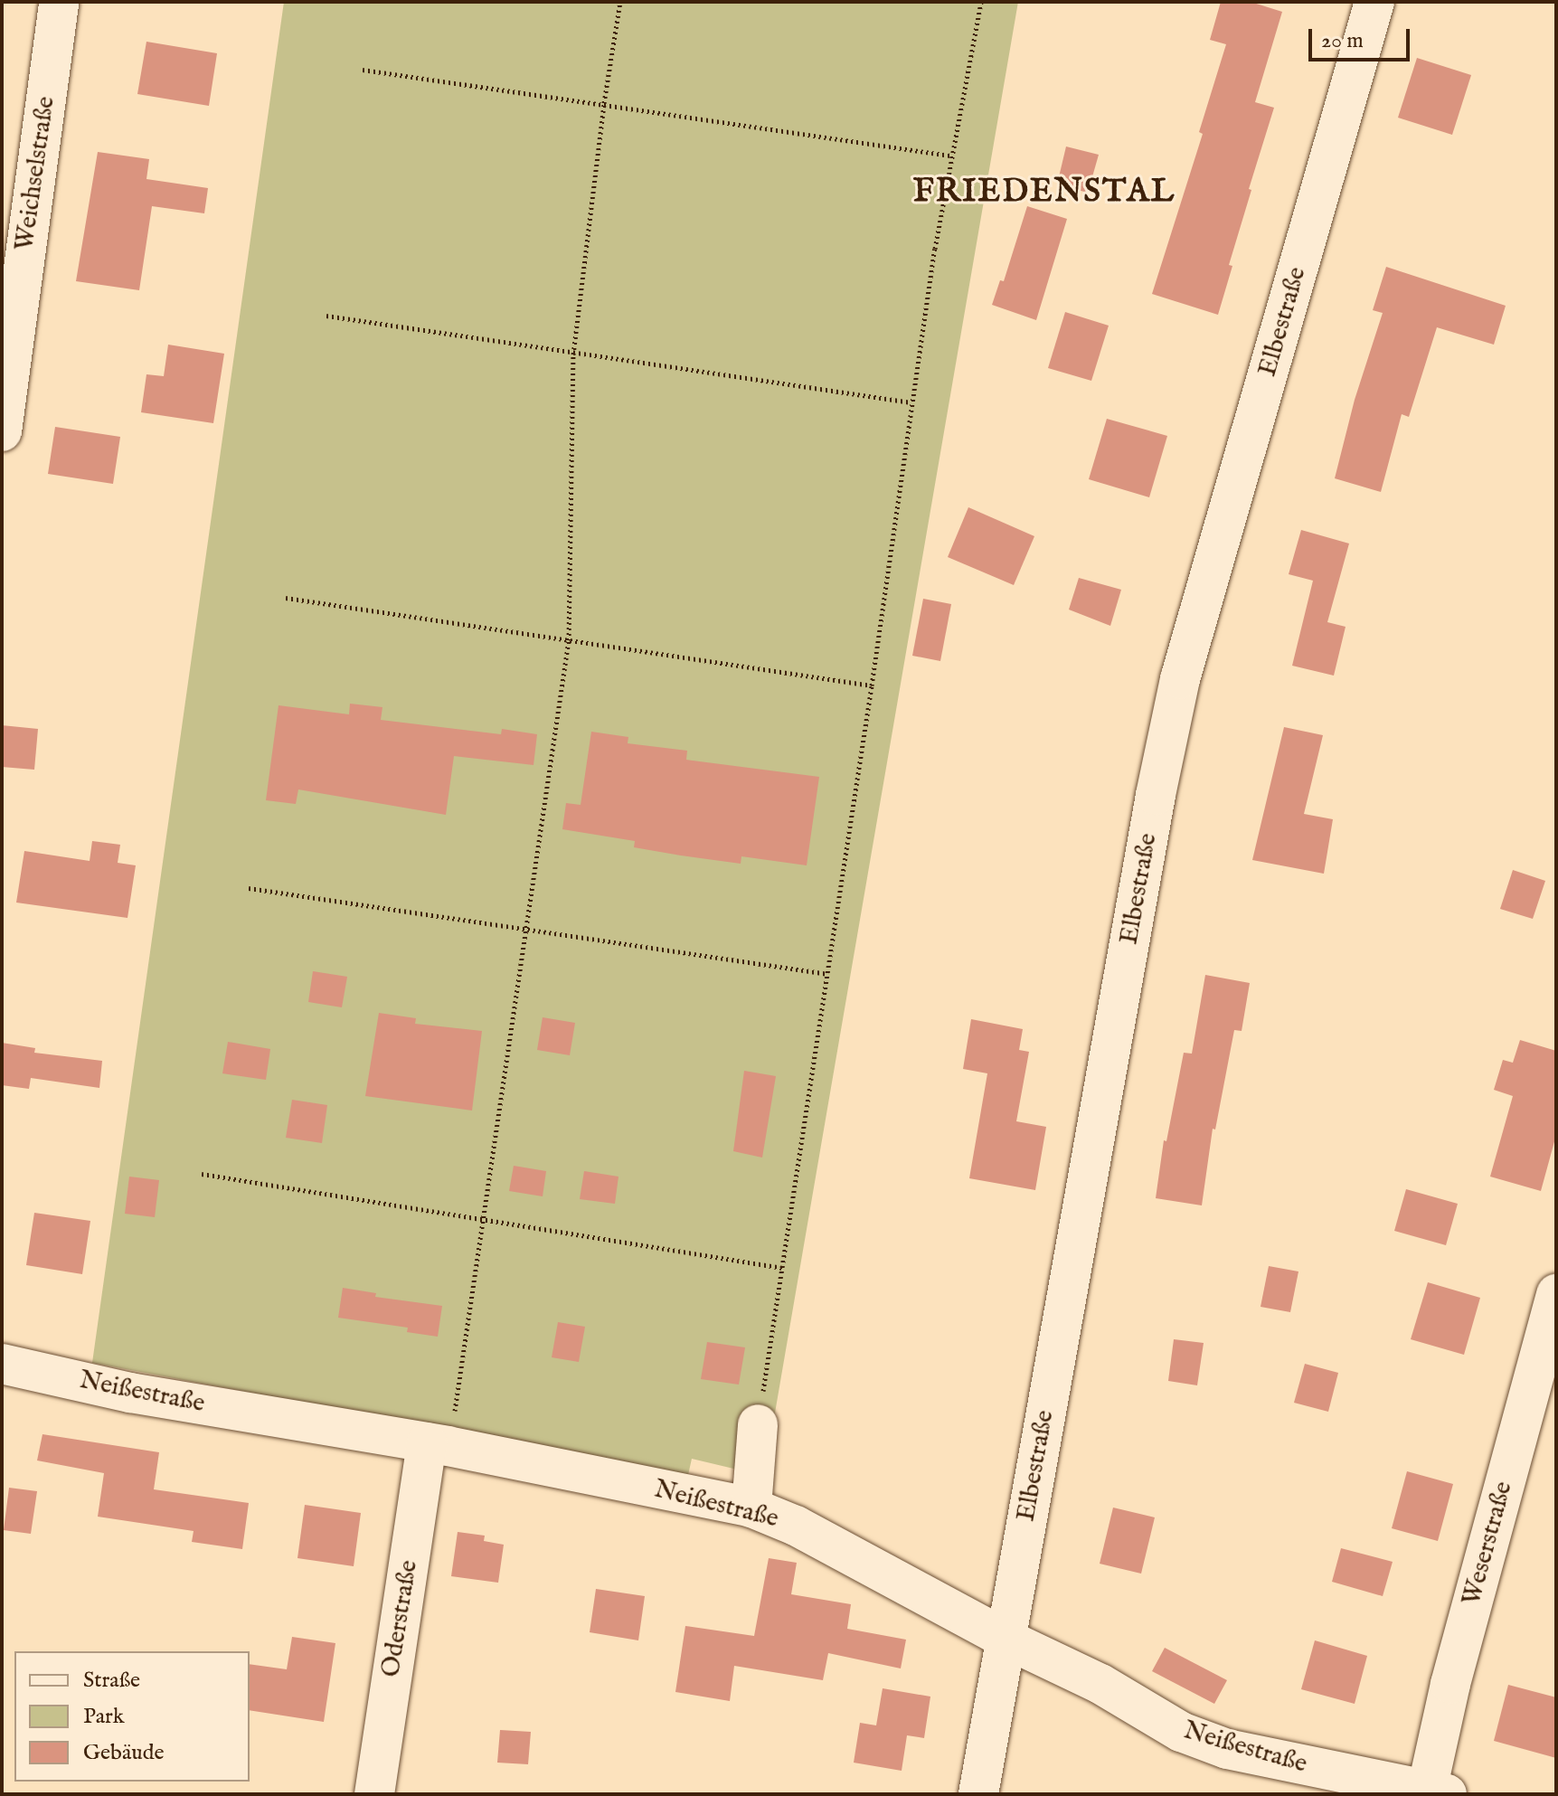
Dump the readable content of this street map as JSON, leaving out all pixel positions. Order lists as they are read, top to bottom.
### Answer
{
  "streets": {
    "street": [
      "Weichselstraße",
      "Elbestraße",
      "Neißestraße",
      "Weserstraße",
      "Oderstraße"
    ]
  },
  "crossings": [
    ["Elbestraße", "Neißestraße"],
    ["Neißestraße", "Weserstraße"],
    ["Neißestraße", "Oderstraße"]
  ],
  "districts": ["FRIEDENSTAL"],
  "legend": ["Straße", "Park", "Gebäude"],
  "scale_bar": "20 m"
}
